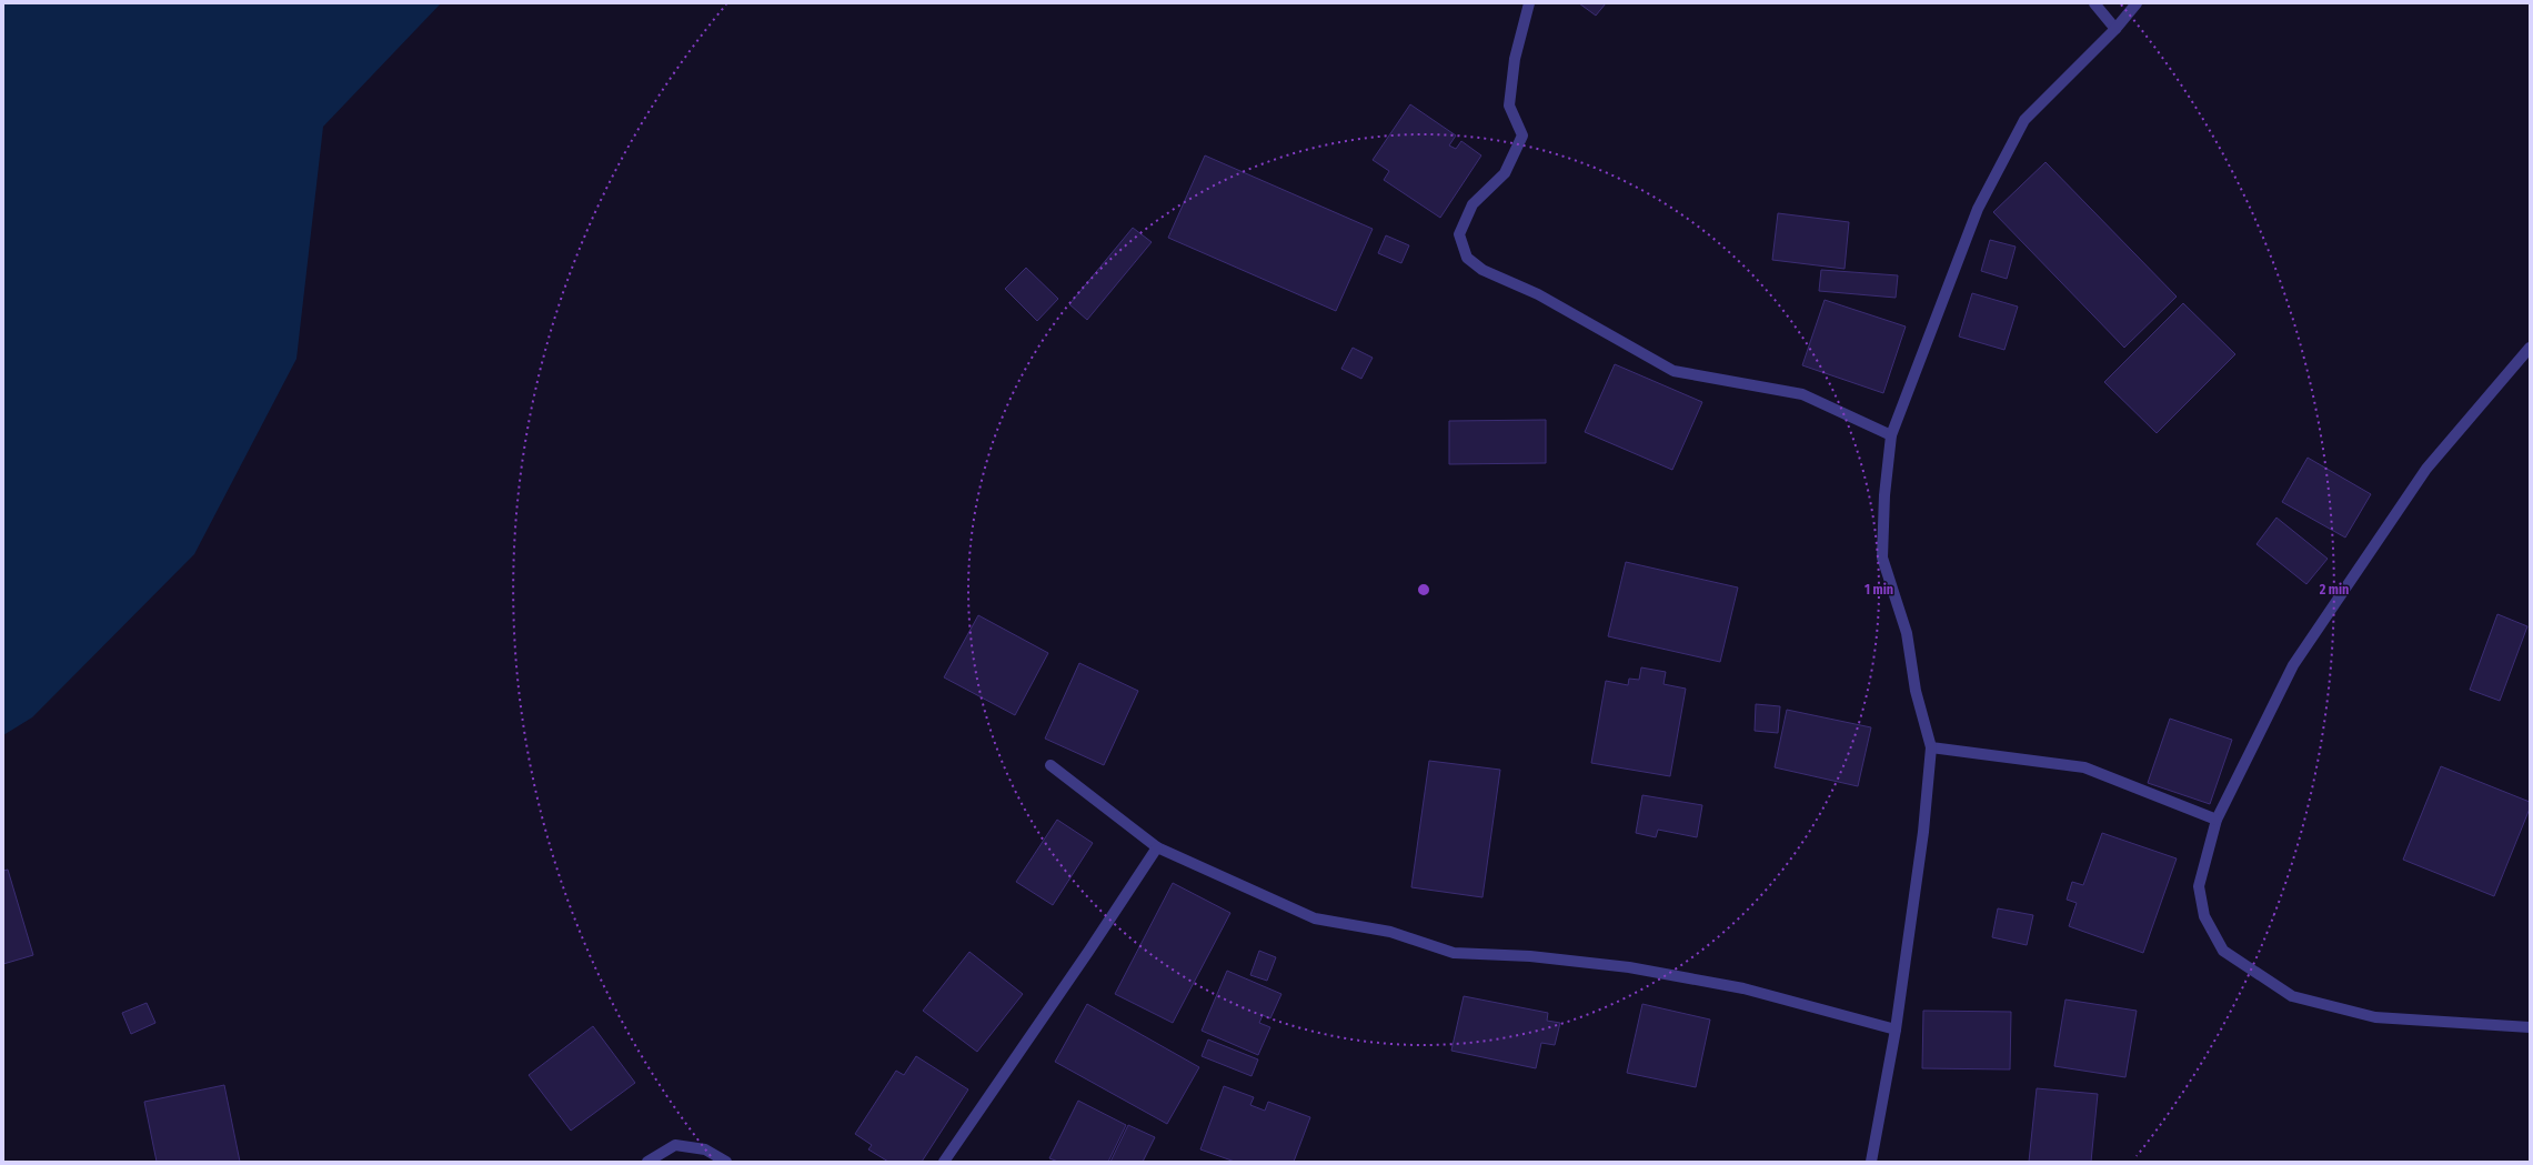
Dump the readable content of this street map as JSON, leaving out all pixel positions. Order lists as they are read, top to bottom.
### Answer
{
  "rings": ["1 min", "2 min"]
}
